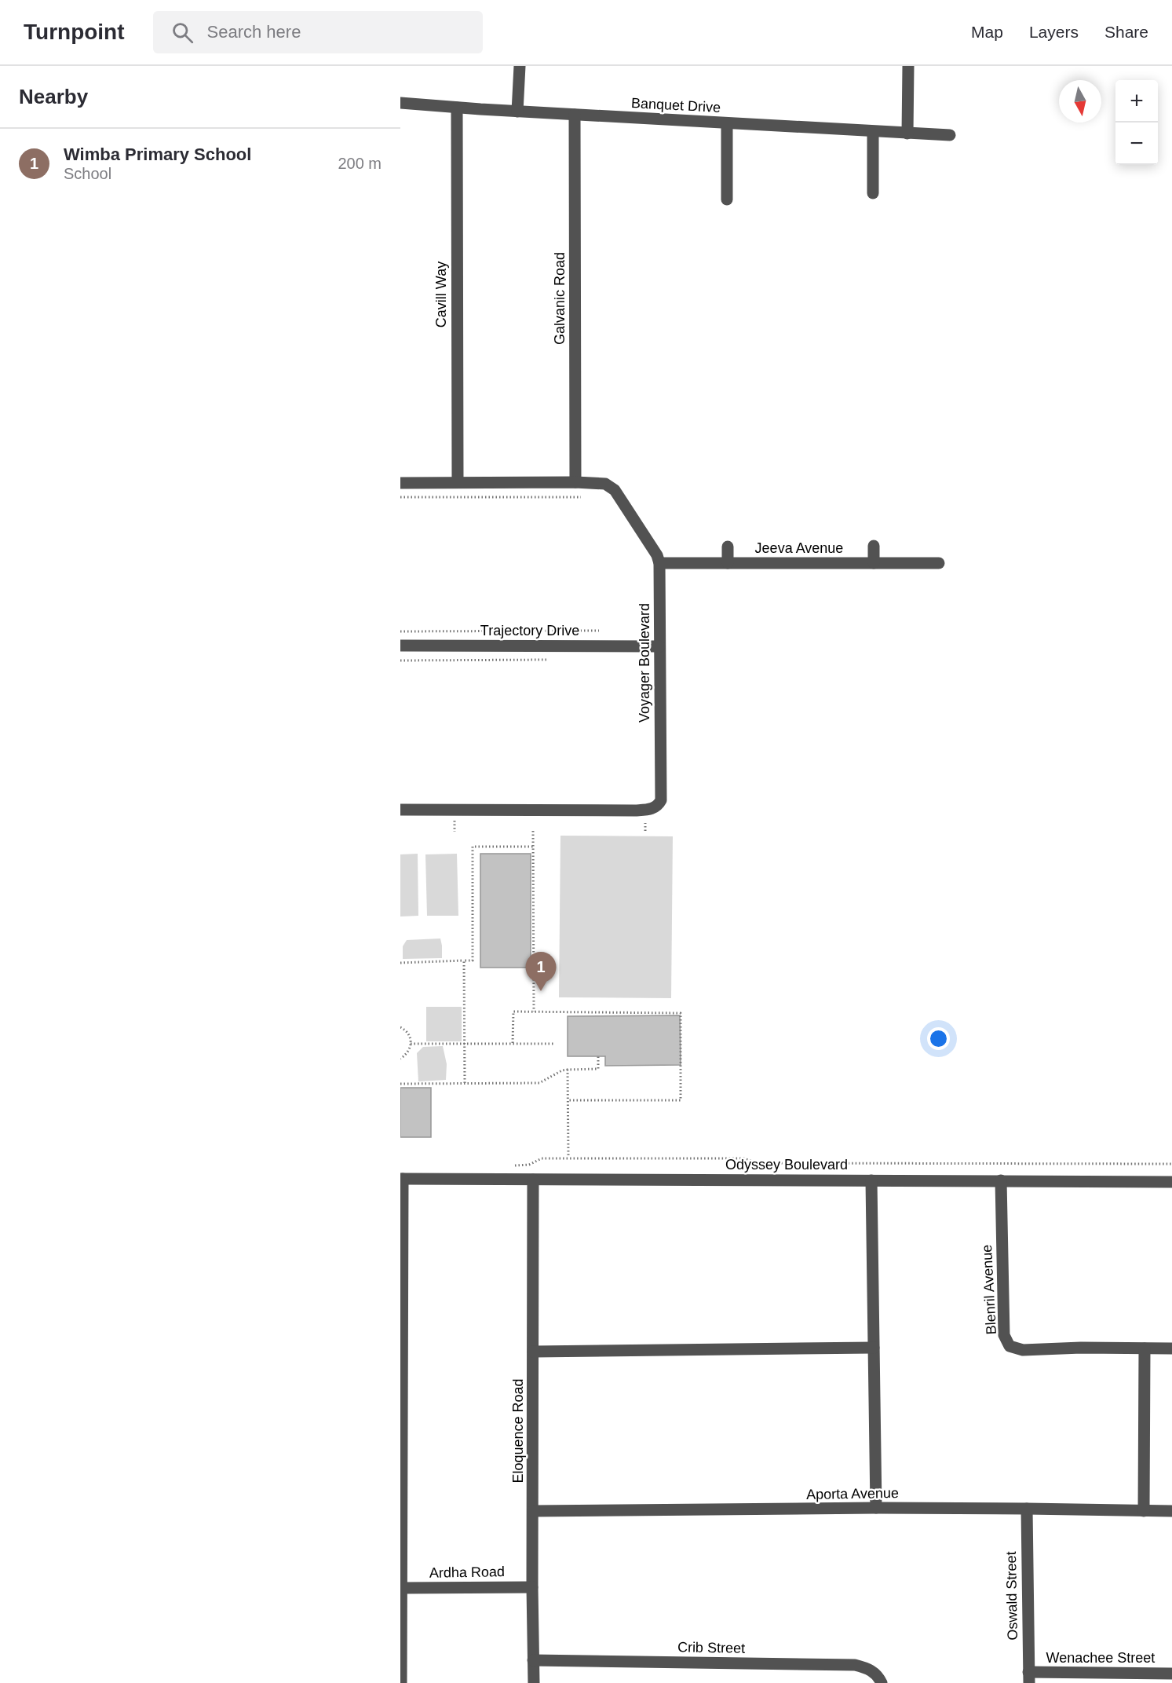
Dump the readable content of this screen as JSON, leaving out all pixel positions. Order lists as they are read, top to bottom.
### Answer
{
  "streets": {
    "street": [
      "Banquet Drive",
      "Cavill Way",
      "Galvanic Road",
      "Jeeva Avenue",
      "Trajectory Drive",
      "Voyager Boulevard",
      "Odyssey Boulevard",
      "Blenril Avenue",
      "Eloquence Road",
      "Aporta Avenue",
      "Ardha Road",
      "Oswald Street",
      "Crib Street",
      "Wenachee Street"
    ]
  },
  "crossings": [
    ["Banquet Drive", "Cavill Way"],
    ["Banquet Drive", "Galvanic Road"],
    ["Cavill Way", "Voyager Boulevard"],
    ["Galvanic Road", "Voyager Boulevard"],
    ["Jeeva Avenue", "Voyager Boulevard"],
    ["Trajectory Drive", "Voyager Boulevard"],
    ["Odyssey Boulevard", "Blenril Avenue"],
    ["Odyssey Boulevard", "Eloquence Road"],
    ["Eloquence Road", "Aporta Avenue"],
    ["Eloquence Road", "Ardha Road"],
    ["Eloquence Road", "Crib Street"],
    ["Aporta Avenue", "Oswald Street"],
    ["Oswald Street", "Wenachee Street"]
  ],
  "north": "bottom",
  "page": {
    "header": "Turnpoint",
    "search": "Search here",
    "nav": ["Map", "Layers", "Share"],
    "heading": "Nearby",
    "map_buttons": ["+", "−"],
    "list": [
      {
        "mark": "1",
        "name": "Wimba Primary School",
        "note": "School",
        "value": "200 m"
      }
    ],
    "pins": "1"
  }
}
